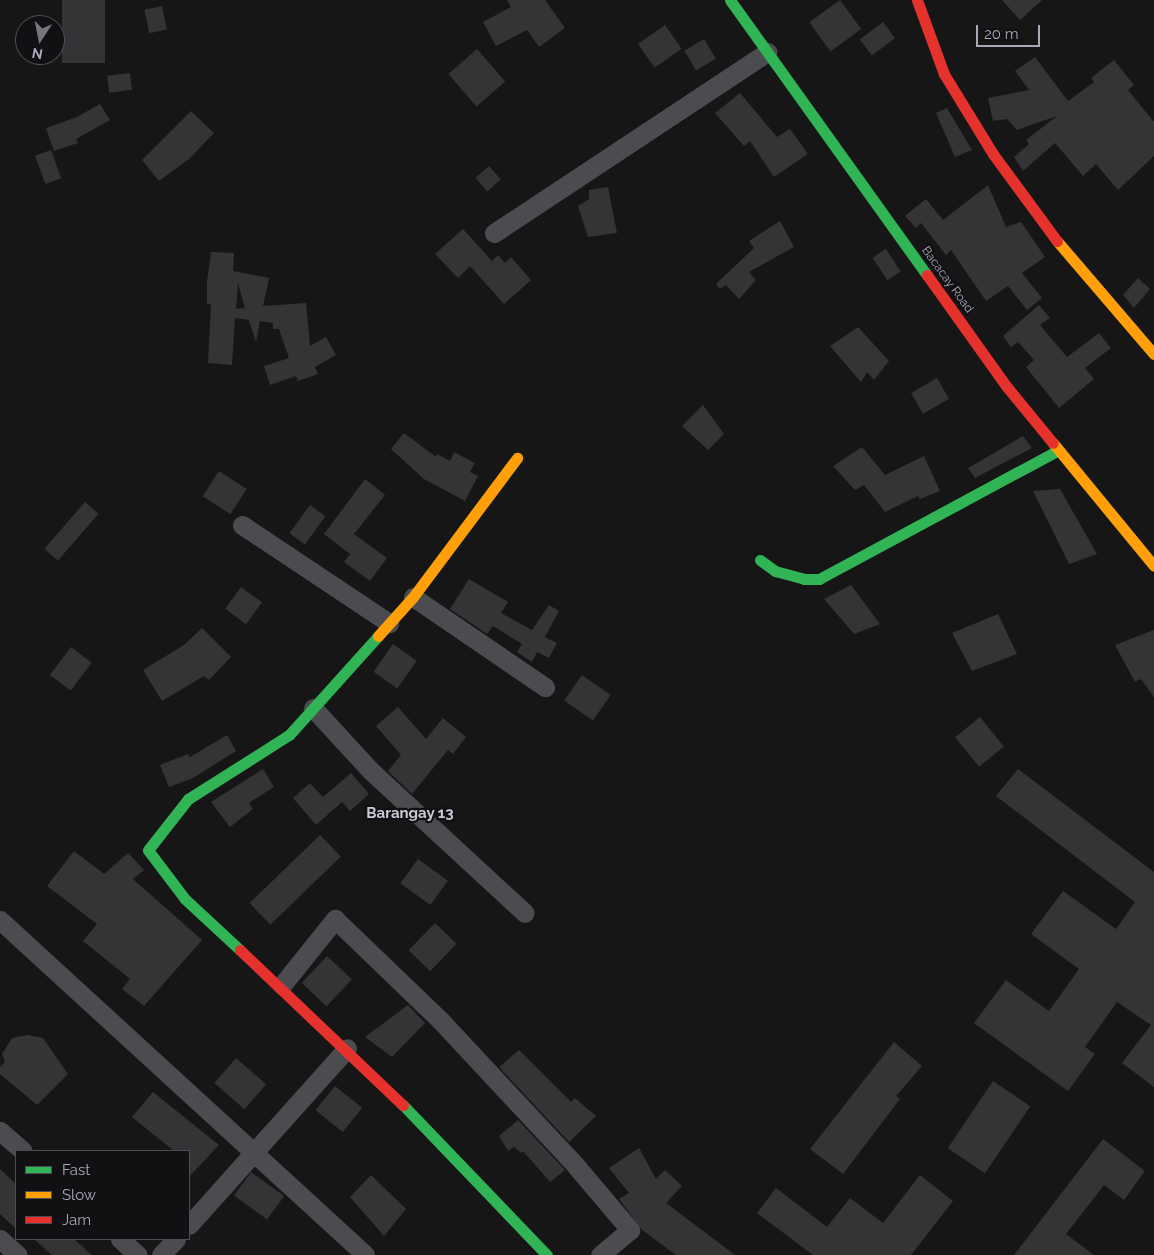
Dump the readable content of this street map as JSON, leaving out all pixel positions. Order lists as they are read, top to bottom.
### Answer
{
  "streets": {
    "street": ["Bacacay Road"]
  },
  "districts": ["Barangay 13"],
  "legend": ["Fast", "Slow", "Jam"],
  "scale_bar": "20 m",
  "north": "bottom"
}
